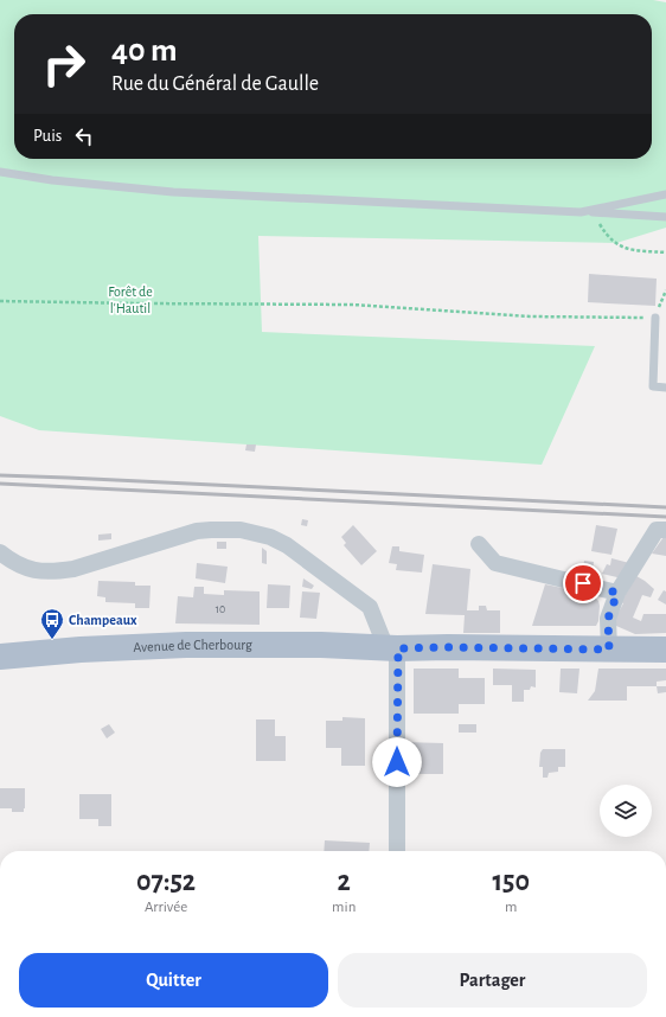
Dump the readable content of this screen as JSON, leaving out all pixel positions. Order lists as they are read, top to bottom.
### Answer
{
  "streets": {
    "main road": ["Avenue de Cherbourg"]
  },
  "parks": ["Forêt de l'Hautil"],
  "places": {
    "bus stop": ["Champeaux"]
  },
  "house_numbers": ["10"],
  "page": {
    "turn": ["40 m", "Rue du Général de Gaulle"],
    "then": "Puis",
    "eta": [
      "07:52",
      "Arrivée",
      "2",
      "min",
      "150",
      "m"
    ],
    "buttons": ["Quitter", "Partager"]
  }
}
